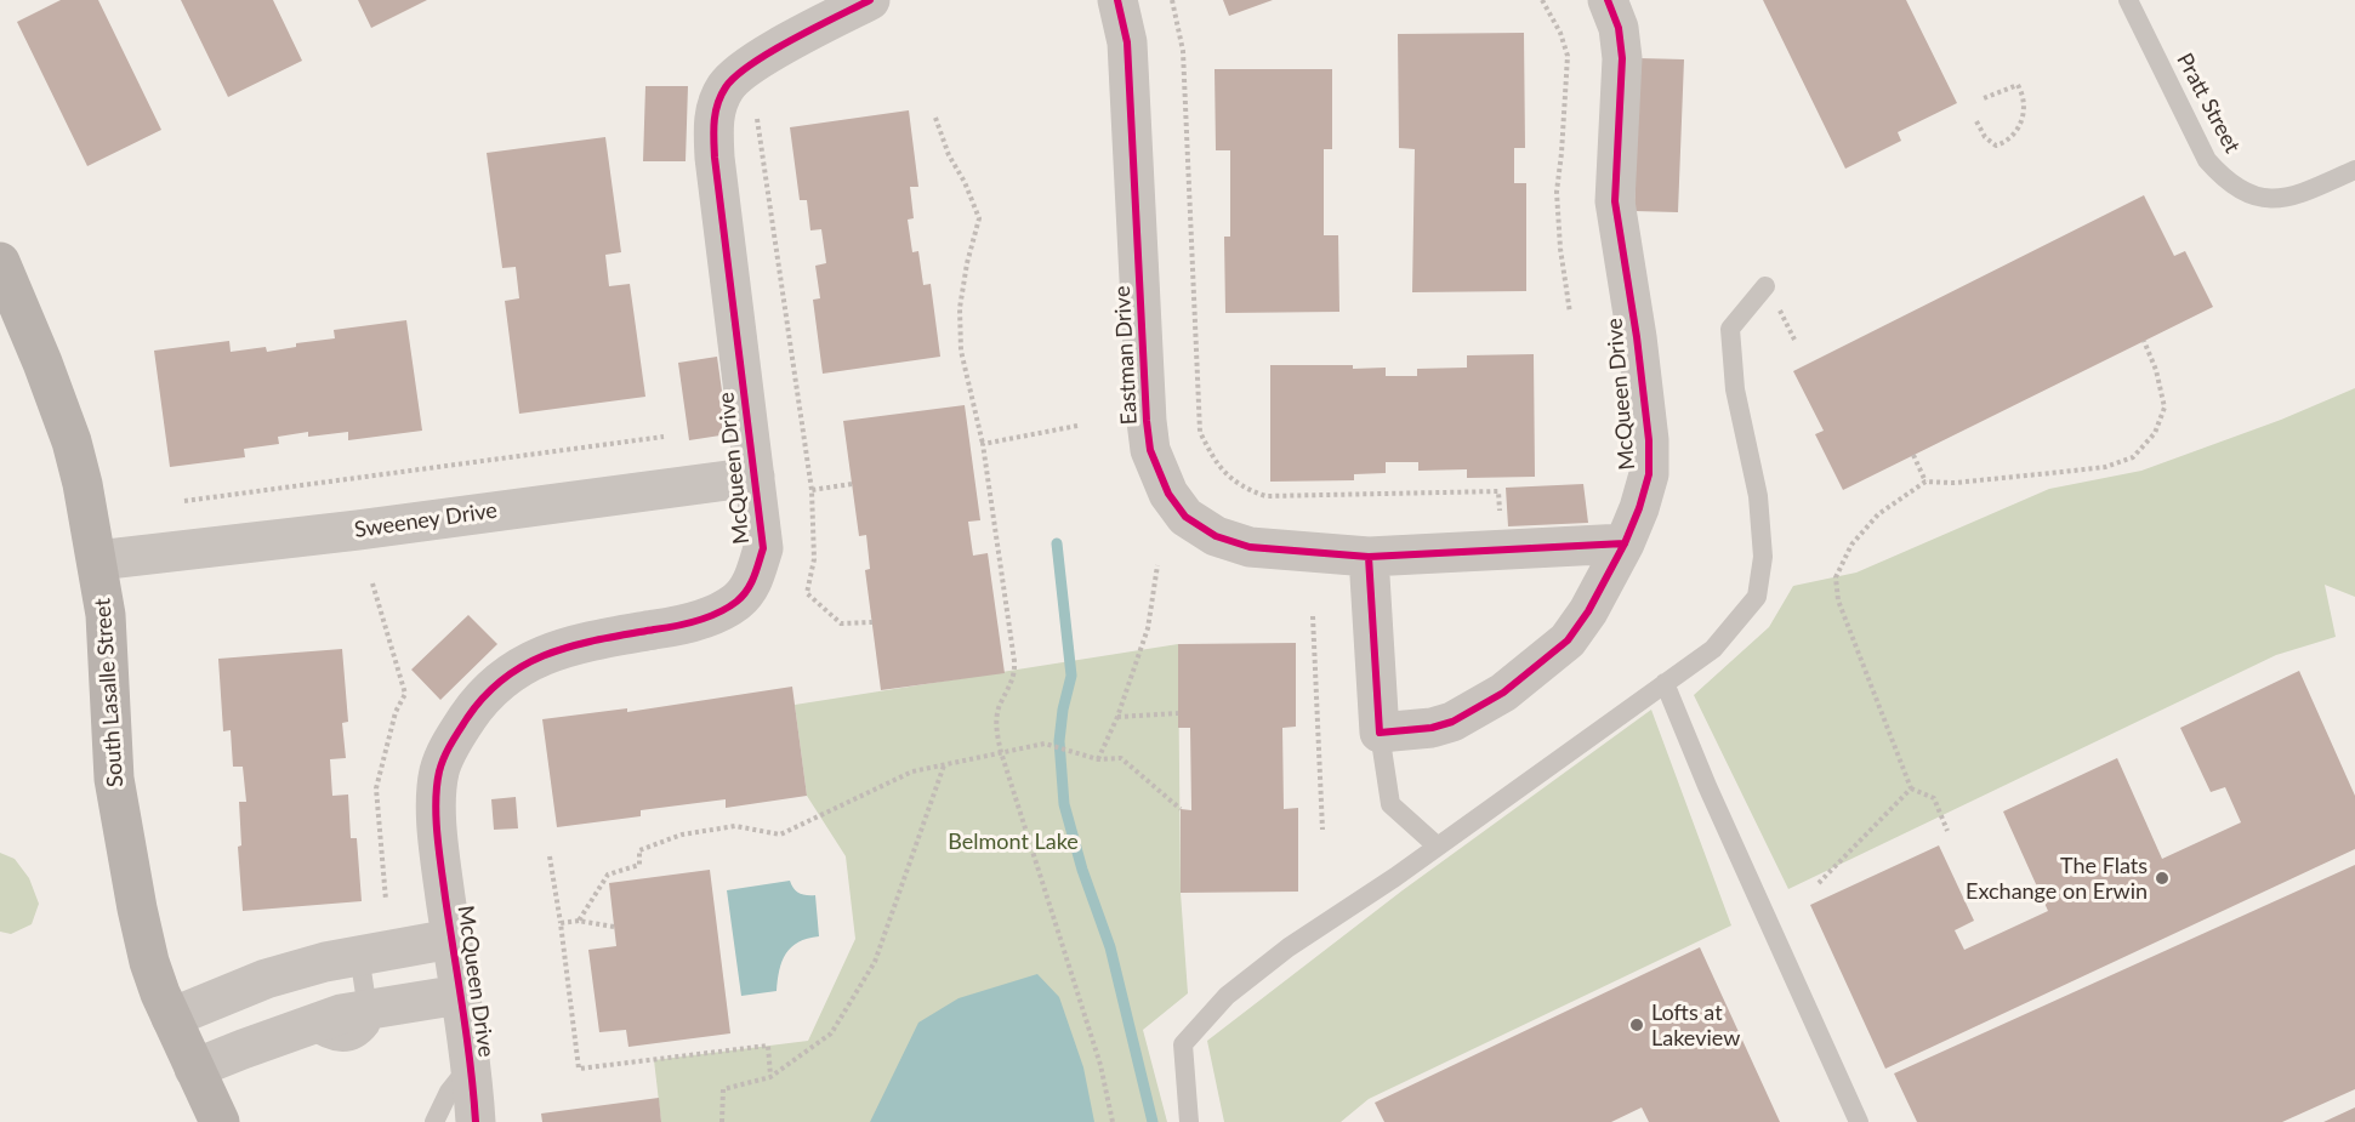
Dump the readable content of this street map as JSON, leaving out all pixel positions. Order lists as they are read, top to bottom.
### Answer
{
  "streets": {
    "street": [
      "Eastman Drive",
      "McQueen Drive",
      "Sweeney Drive",
      "South Lasalle Street"
    ],
    "lane": ["Pratt Street"]
  },
  "crossings": [
    ["Eastman Drive", "McQueen Drive"],
    ["McQueen Drive", "Sweeney Drive"],
    ["McQueen Drive", "South Lasalle Street"],
    ["Sweeney Drive", "South Lasalle Street"]
  ],
  "parks": ["Belmont Lake"],
  "places": ["The Flats Exchange on Erwin", "Lofts at Lakeview"]
}
